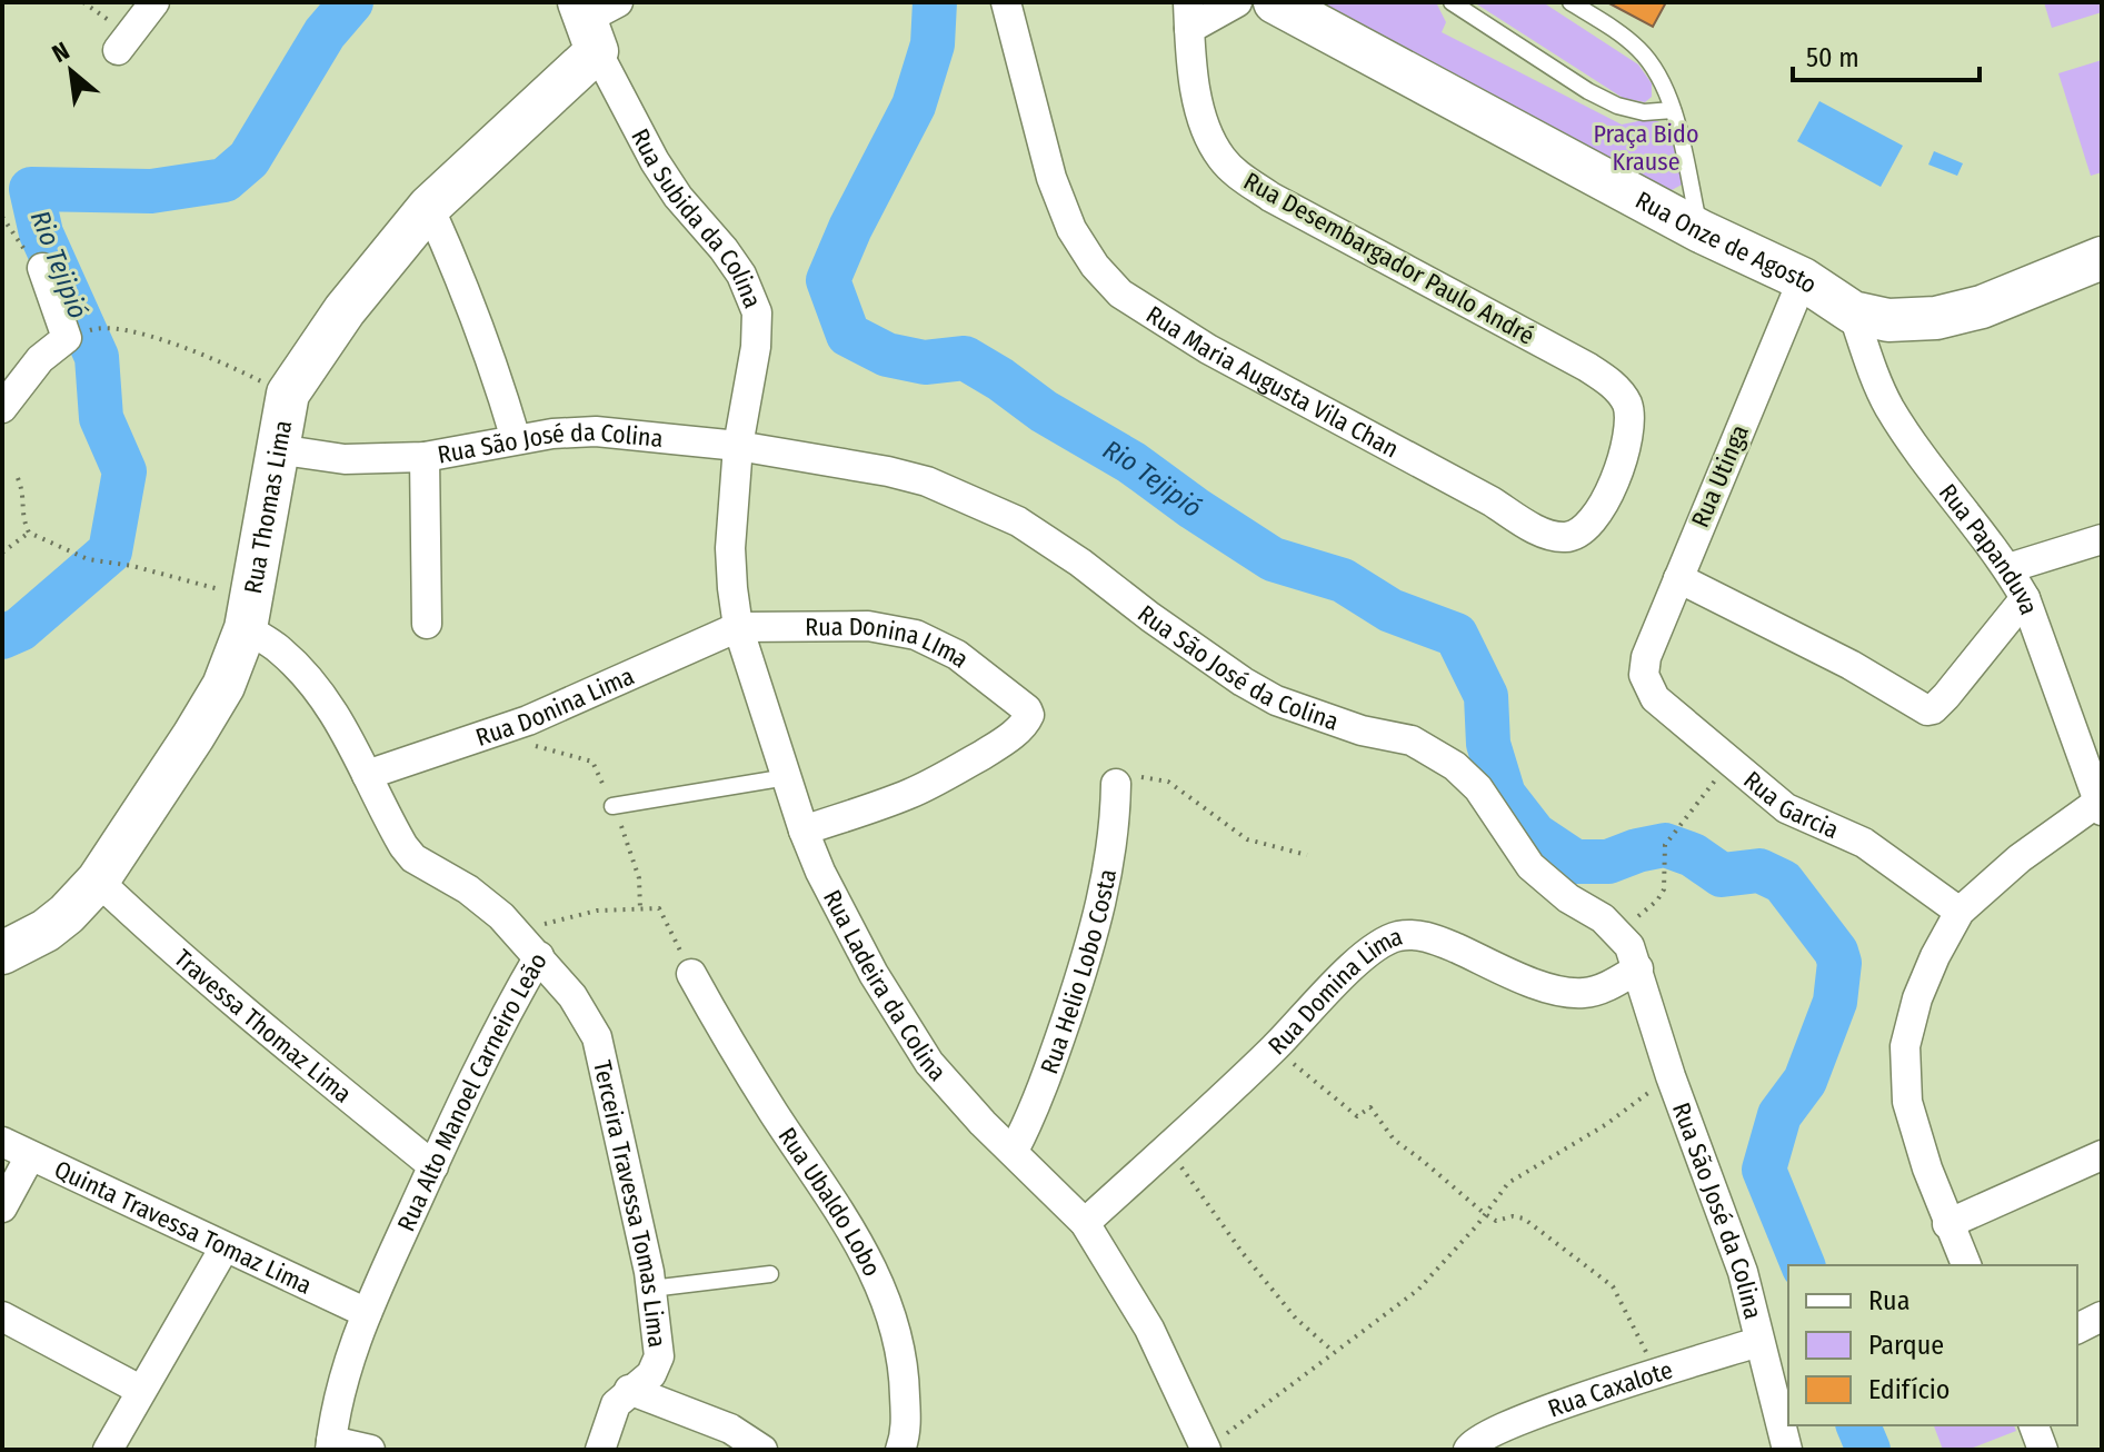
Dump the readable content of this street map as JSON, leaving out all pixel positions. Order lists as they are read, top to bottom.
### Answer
{
  "streets": {
    "street": [
      "Rua Subida da Colina",
      "Rua Onze de Agosto",
      "Rua Desembargador Paulo André",
      "Rua Maria Augusta Vila Chan",
      "Rua São José da Colina",
      "Rua Utinga",
      "Rua Thomas Lima",
      "Rua Papanduva",
      "Rua Donina LIma",
      "Rua Donina Lima",
      "Rua Garcia",
      "Rua Helio Lobo Costa",
      "Rua Ladeira da Colina",
      "Rua Domina Lima",
      "Travessa Thomaz Lima",
      "Rua Alto Manoel Carneiro Leão",
      "Rua Ubaldo Lobo",
      "Terceira Travessa Tomas Lima",
      "Quinta Travessa Tomaz Lima",
      "Rua Caxalote"
    ]
  },
  "crossings": [
    ["Rua Subida da Colina", "Rua São José da Colina"],
    ["Rua Subida da Colina", "Rua Thomas Lima"],
    ["Rua Subida da Colina", "Rua Ladeira da Colina"],
    ["Rua Onze de Agosto", "Rua Utinga"],
    ["Rua Onze de Agosto", "Rua Papanduva"],
    ["Rua Desembargador Paulo André", "Rua Maria Augusta Vila Chan"],
    ["Rua São José da Colina", "Rua Thomas Lima"],
    ["Rua São José da Colina", "Rua Ladeira da Colina"],
    ["Rua São José da Colina", "Rua Domina Lima"],
    ["Rua São José da Colina", "Rua Caxalote"],
    ["Rua Utinga", "Rua Garcia"],
    ["Rua Thomas Lima", "Travessa Thomaz Lima"],
    ["Rua Thomas Lima", "Rua Alto Manoel Carneiro Leão"],
    ["Rua Donina LIma", "Rua Donina Lima"],
    ["Rua Donina LIma", "Rua Ladeira da Colina"],
    ["Rua Donina Lima", "Rua Ladeira da Colina"],
    ["Rua Donina Lima", "Rua Alto Manoel Carneiro Leão"],
    ["Rua Helio Lobo Costa", "Rua Ladeira da Colina"],
    ["Rua Ladeira da Colina", "Rua Domina Lima"],
    ["Travessa Thomaz Lima", "Rua Alto Manoel Carneiro Leão"],
    ["Rua Alto Manoel Carneiro Leão", "Terceira Travessa Tomas Lima"],
    ["Rua Alto Manoel Carneiro Leão", "Quinta Travessa Tomaz Lima"]
  ],
  "water": ["Rio Tejipió"],
  "parks": ["Praça Bido Krause"],
  "legend": ["Rua", "Parque", "Edifício"],
  "scale_bar": "50 m",
  "north": "top left"
}
